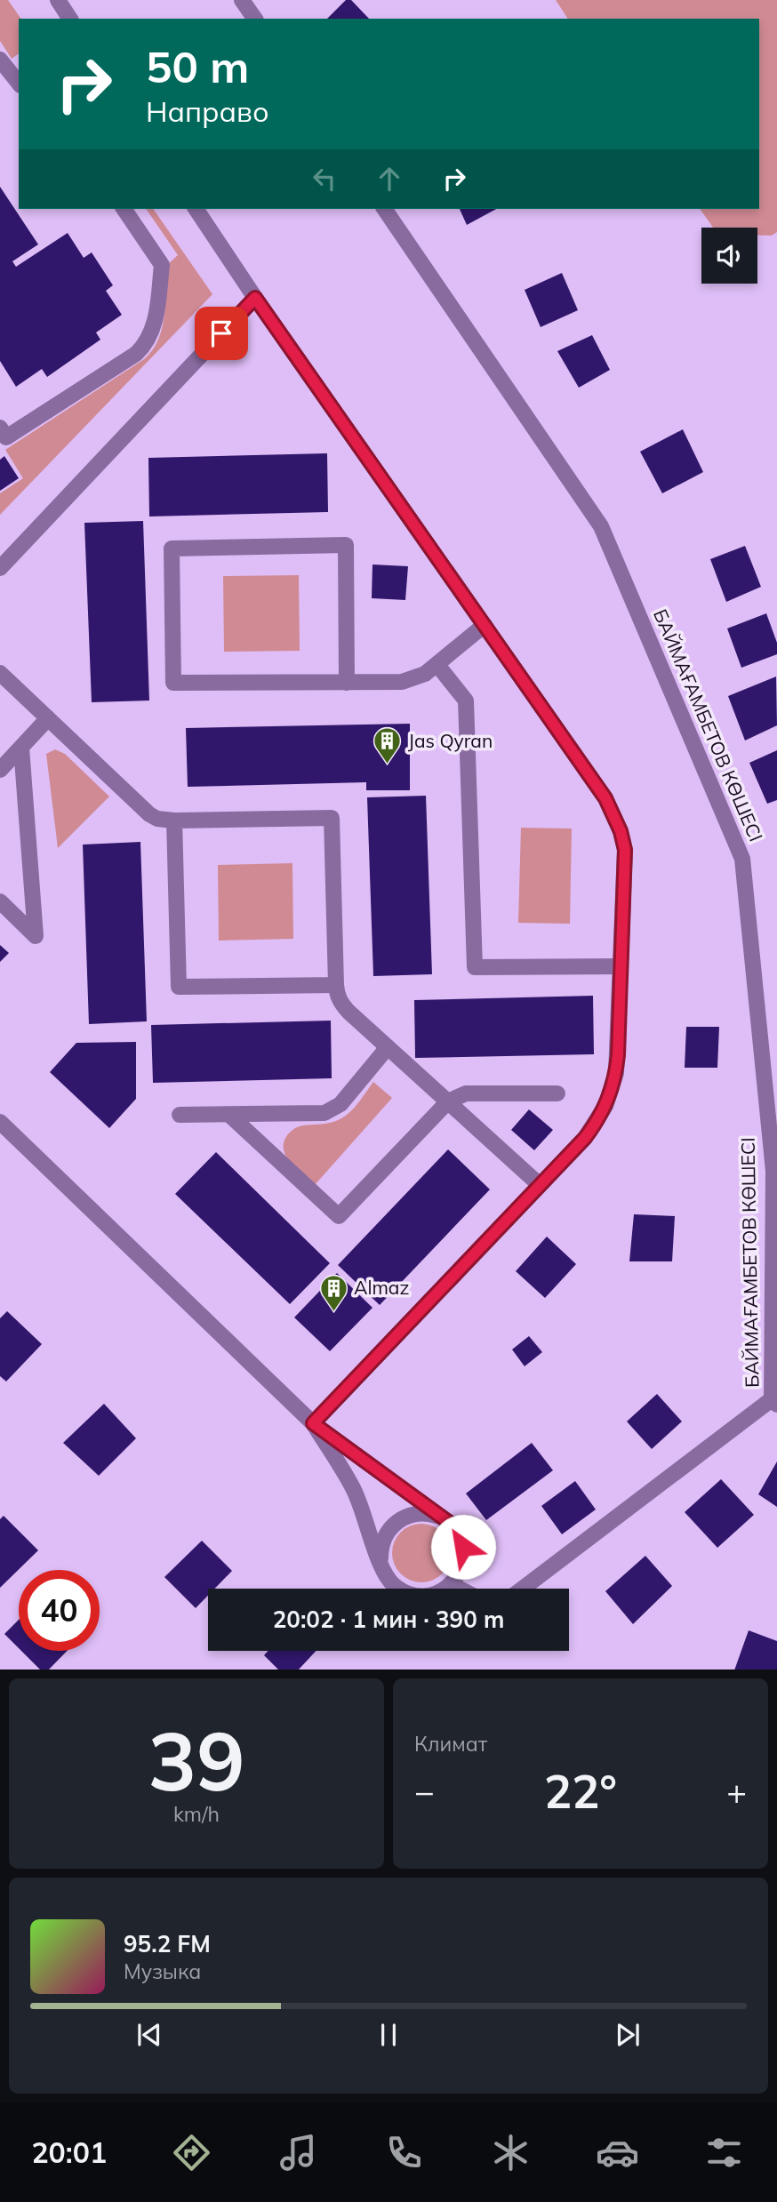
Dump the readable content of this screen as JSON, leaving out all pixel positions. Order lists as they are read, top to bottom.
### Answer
{
  "streets": {
    "street": ["БАЙМАҒАМБЕТОВ КӨШЕСІ"]
  },
  "places": {
    "building": ["Jas Qyran", "Almaz"]
  },
  "page": {
    "turn": ["50 m", "Направо"],
    "limit": "40",
    "trip": "20:02 · 1 мин · 390 m",
    "tile": [
      ["39", "km/h"],
      "Климат"
    ],
    "heat": ["−", "22°", "+"],
    "song": ["95.2 FM", "Музыка"],
    "tabs": "20:01"
  }
}
